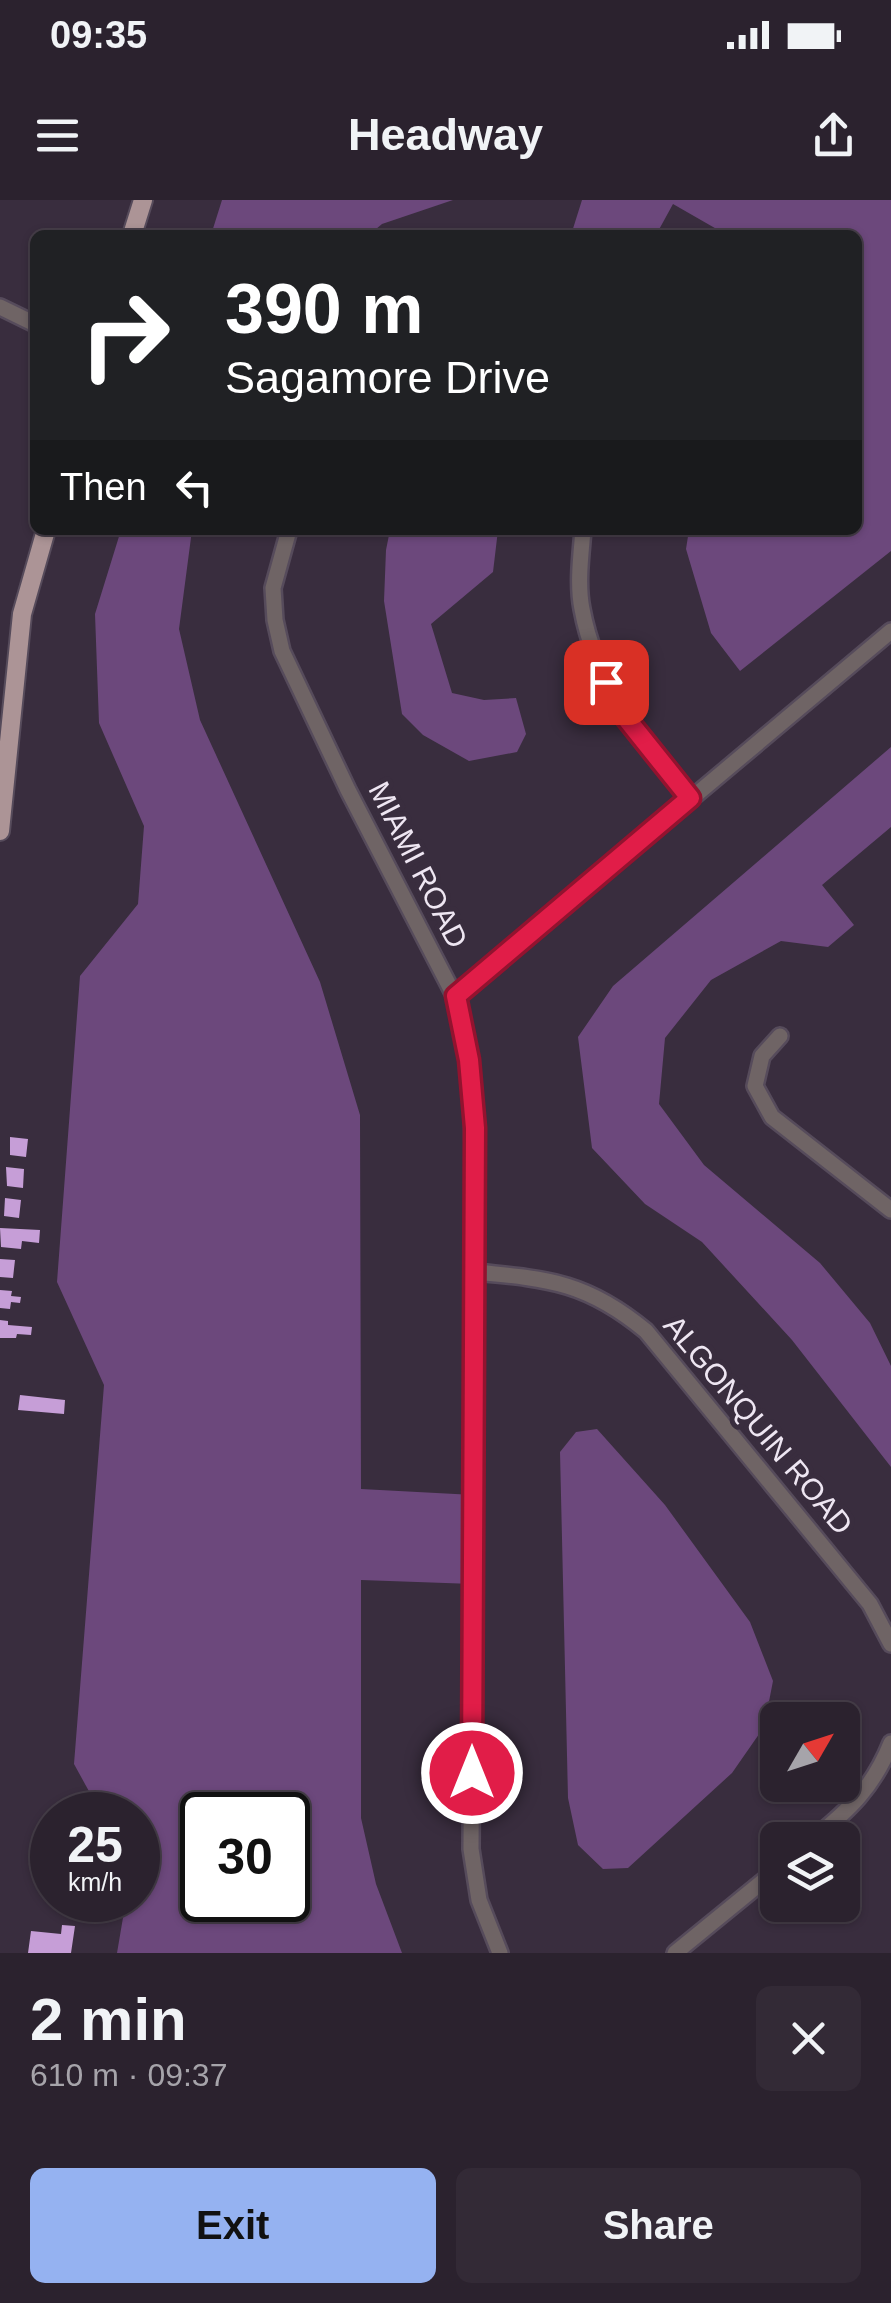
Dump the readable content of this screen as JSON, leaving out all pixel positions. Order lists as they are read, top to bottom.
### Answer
{
  "streets": {
    "street": ["MIAMI ROAD", "ALGONQUIN ROAD"]
  },
  "crossings": [
    ["MIAMI ROAD", "ALGONQUIN ROAD"]
  ],
  "north": "top right",
  "page": {
    "status": "09:35",
    "header": "Headway",
    "turn": ["390 m", "Sagamore Drive"],
    "then": "Then",
    "speed": "25 km/h",
    "limit": "30",
    "heading": ["2 min", "610 m · 09:37"],
    "buttons": ["Exit", "Share"]
  }
}
